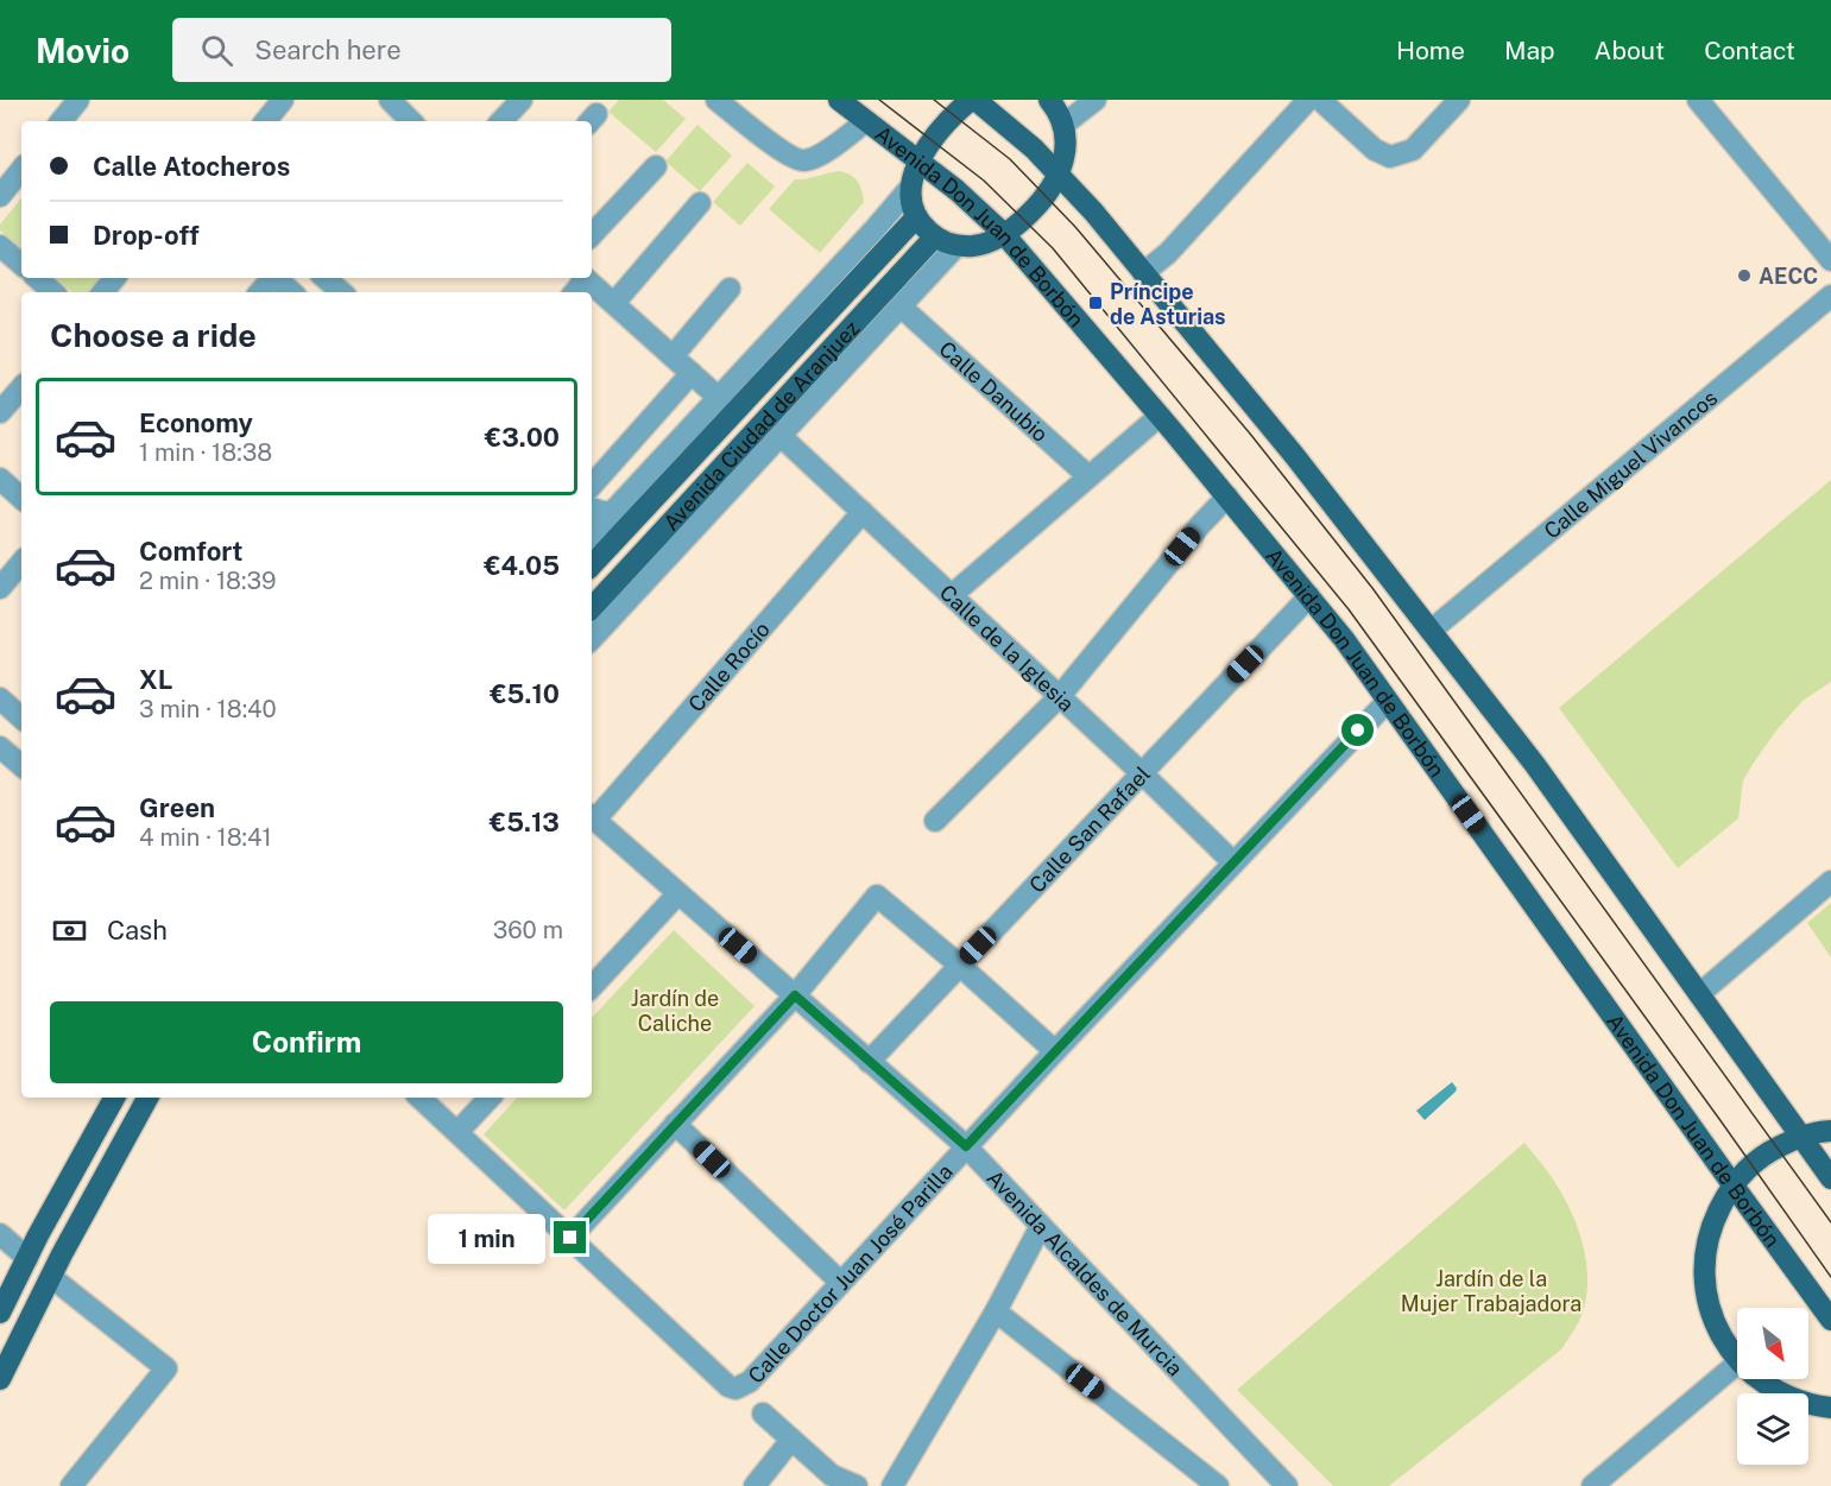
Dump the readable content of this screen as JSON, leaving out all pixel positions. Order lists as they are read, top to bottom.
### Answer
{
  "streets": {
    "main road": ["Avenida Don Juan de Borbón", "Avenida Ciudad de Aranjuez"],
    "street": [
      "Calle Danubio",
      "Calle Miguel Vivancos",
      "Calle de la Iglesia",
      "Calle Rocío",
      "Calle San Rafael",
      "Calle Doctor Juan José Parilla",
      "Avenida Alcaldes de Murcia"
    ]
  },
  "crossings": [
    ["Avenida Don Juan de Borbón", "Calle San Rafael"],
    ["Avenida Don Juan de Borbón", "Calle Doctor Juan José Parilla"],
    ["Calle de la Iglesia", "Calle Rocío"],
    ["Calle de la Iglesia", "Calle San Rafael"],
    ["Calle de la Iglesia", "Calle Doctor Juan José Parilla"],
    ["Calle Rocío", "Avenida Alcaldes de Murcia"],
    ["Calle San Rafael", "Avenida Alcaldes de Murcia"],
    ["Calle Doctor Juan José Parilla", "Avenida Alcaldes de Murcia"]
  ],
  "parks": ["Jardín de Caliche", "Jardín de la Mujer Trabajadora"],
  "places": {
    "other": ["AECC"],
    "transit": ["Príncipe de Asturias"]
  },
  "north": "bottom right",
  "page": {
    "header": "Movio",
    "search": "Search here",
    "nav": [
      "Home",
      "Map",
      "About",
      "Contact"
    ],
    "banner": ["Calle Atocheros", "Drop-off"],
    "heading": "Choose a ride",
    "list": [
      {
        "name": "Economy",
        "note": "1 min · 18:38",
        "value": "€3.00"
      },
      {
        "name": "Comfort",
        "note": "2 min · 18:39",
        "value": "€4.05"
      },
      {
        "name": "XL",
        "note": "3 min · 18:40",
        "value": "€5.10"
      },
      {
        "name": "Green",
        "note": "4 min · 18:41",
        "value": "€5.13"
      }
    ],
    "pay": ["Cash", "360 m"],
    "buttons": "Confirm",
    "bubble": "1 min"
  }
}
